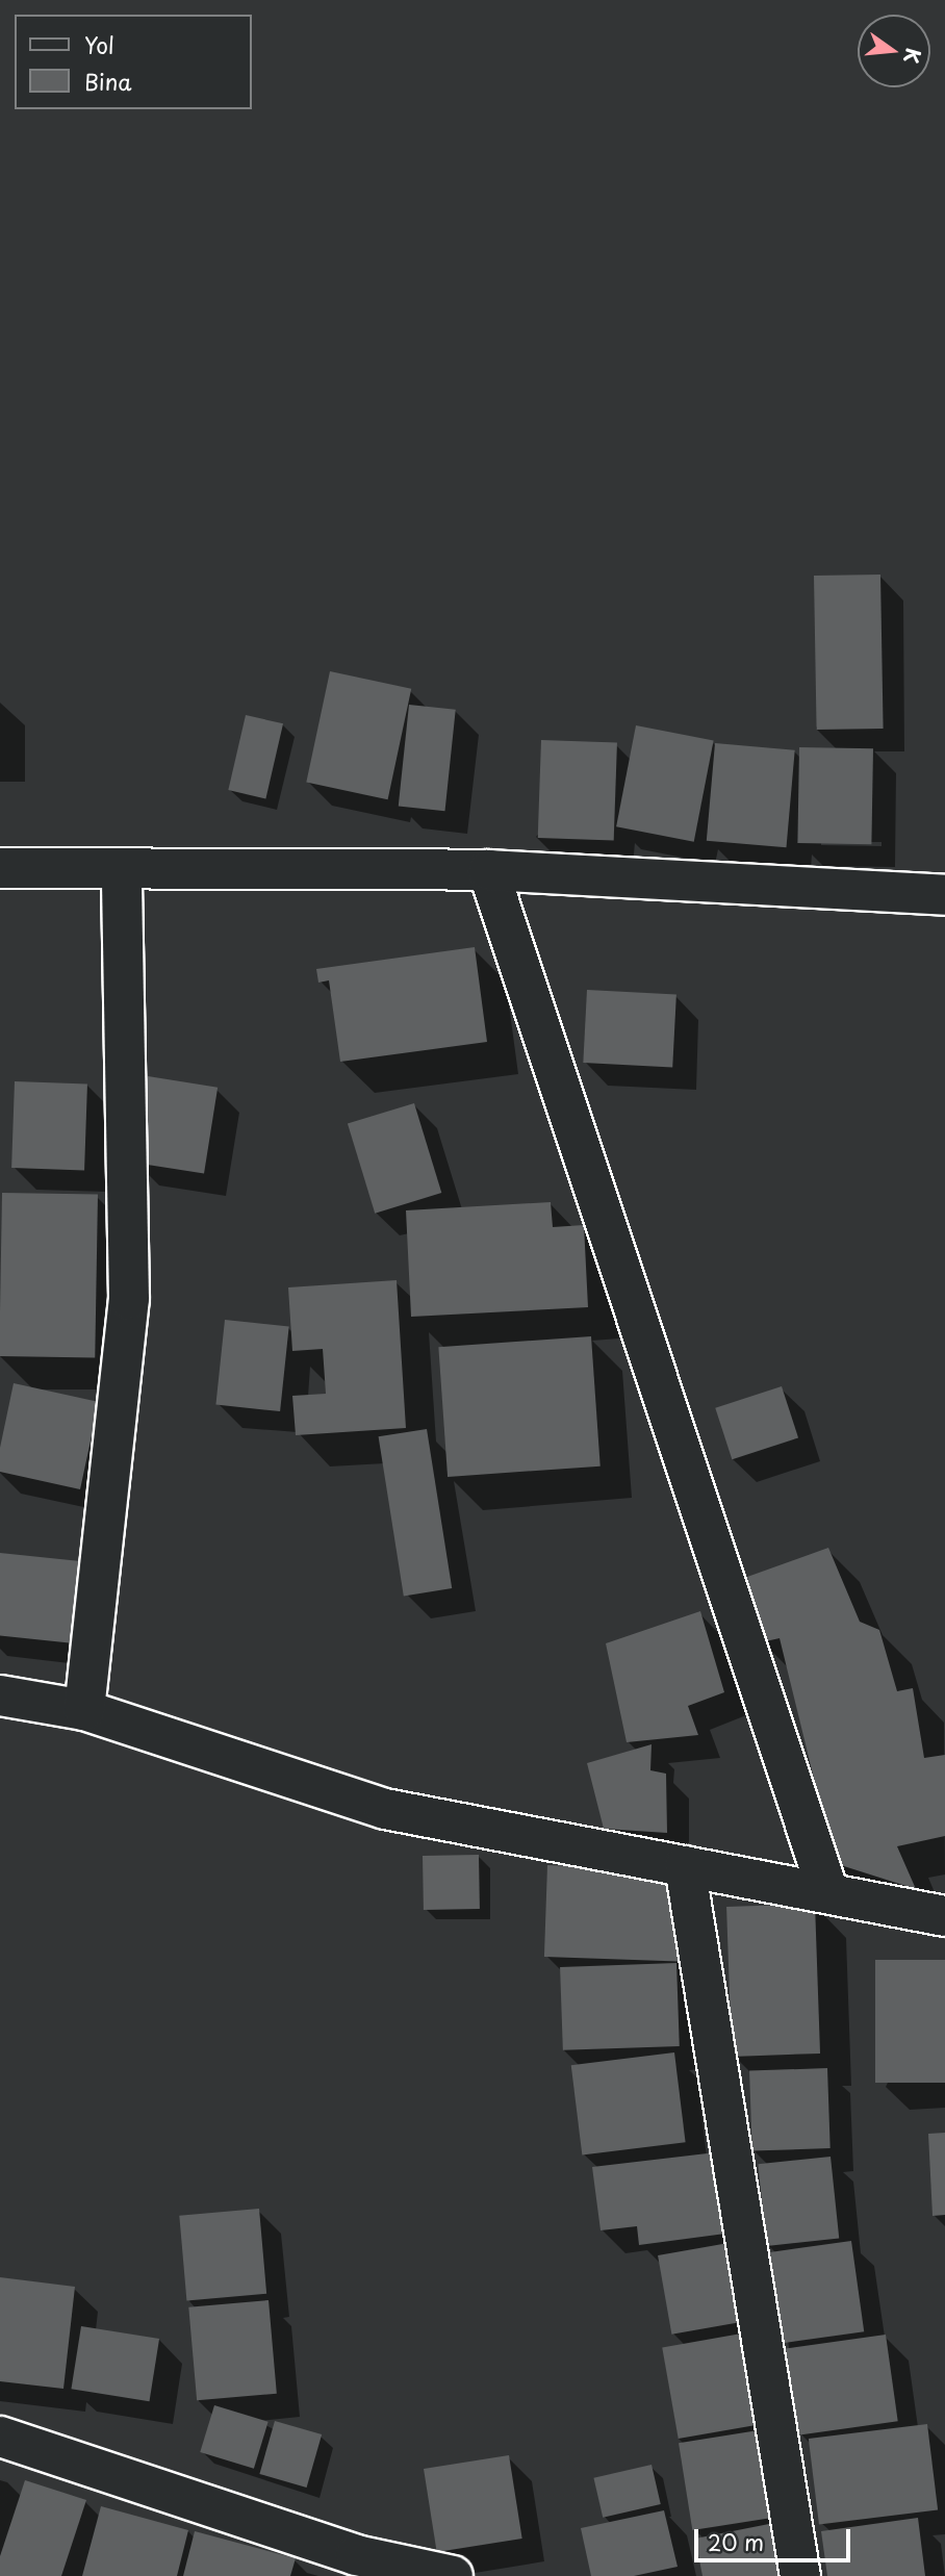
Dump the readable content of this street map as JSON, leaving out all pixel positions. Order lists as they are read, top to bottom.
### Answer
{
  "legend": ["Yol", "Bina"],
  "scale_bar": "20 m",
  "north": "right"
}
